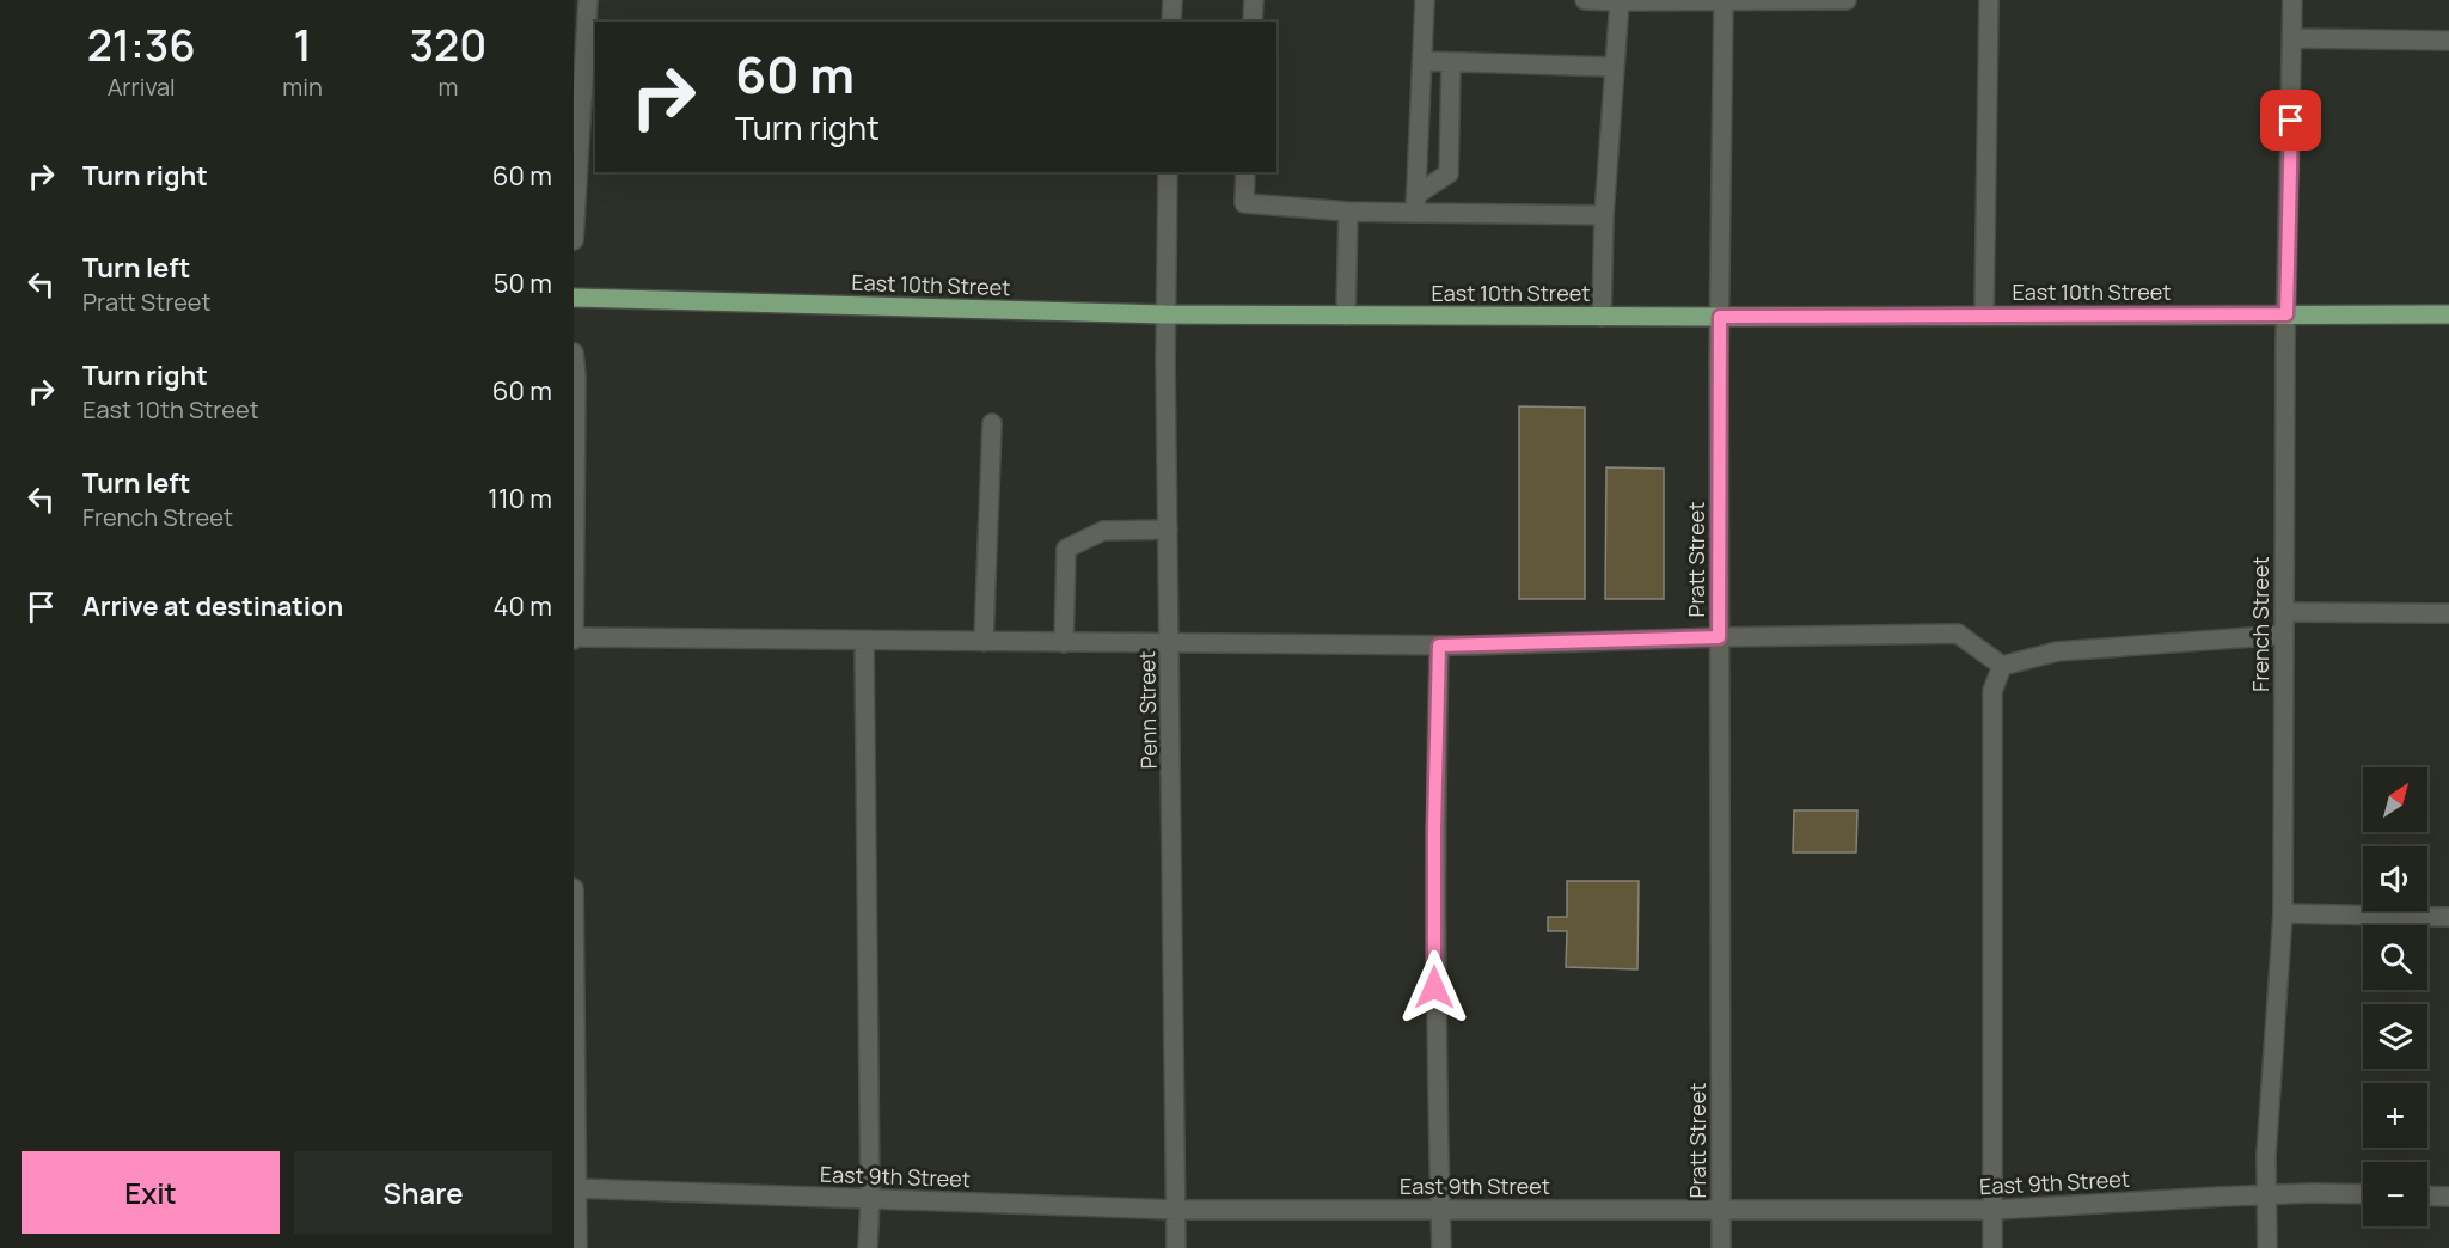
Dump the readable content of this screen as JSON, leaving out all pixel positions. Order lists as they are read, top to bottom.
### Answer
{
  "streets": {
    "main road": ["East 10th Street"],
    "street": [
      "Pratt Street",
      "French Street",
      "Penn Street",
      "East 9th Street"
    ]
  },
  "crossings": [
    ["East 10th Street", "Pratt Street"],
    ["East 10th Street", "French Street"],
    ["East 10th Street", "Penn Street"],
    ["Pratt Street", "East 9th Street"],
    ["French Street", "East 9th Street"],
    ["Penn Street", "East 9th Street"]
  ],
  "north": "top right",
  "page": {
    "eta": [
      "21:36",
      "Arrival",
      "1",
      "min",
      "320",
      "m"
    ],
    "turn": ["60 m", "Turn right"],
    "list": [
      {
        "name": "Turn right",
        "value": "60 m"
      },
      {
        "name": "Turn left",
        "note": "Pratt Street",
        "value": "50 m"
      },
      {
        "name": "Turn right",
        "note": "East 10th Street",
        "value": "60 m"
      },
      {
        "name": "Turn left",
        "note": "French Street",
        "value": "110 m"
      },
      {
        "name": "Arrive at destination",
        "value": "40 m"
      }
    ],
    "map_buttons": ["+", "−"],
    "buttons": ["Exit", "Share"]
  }
}
